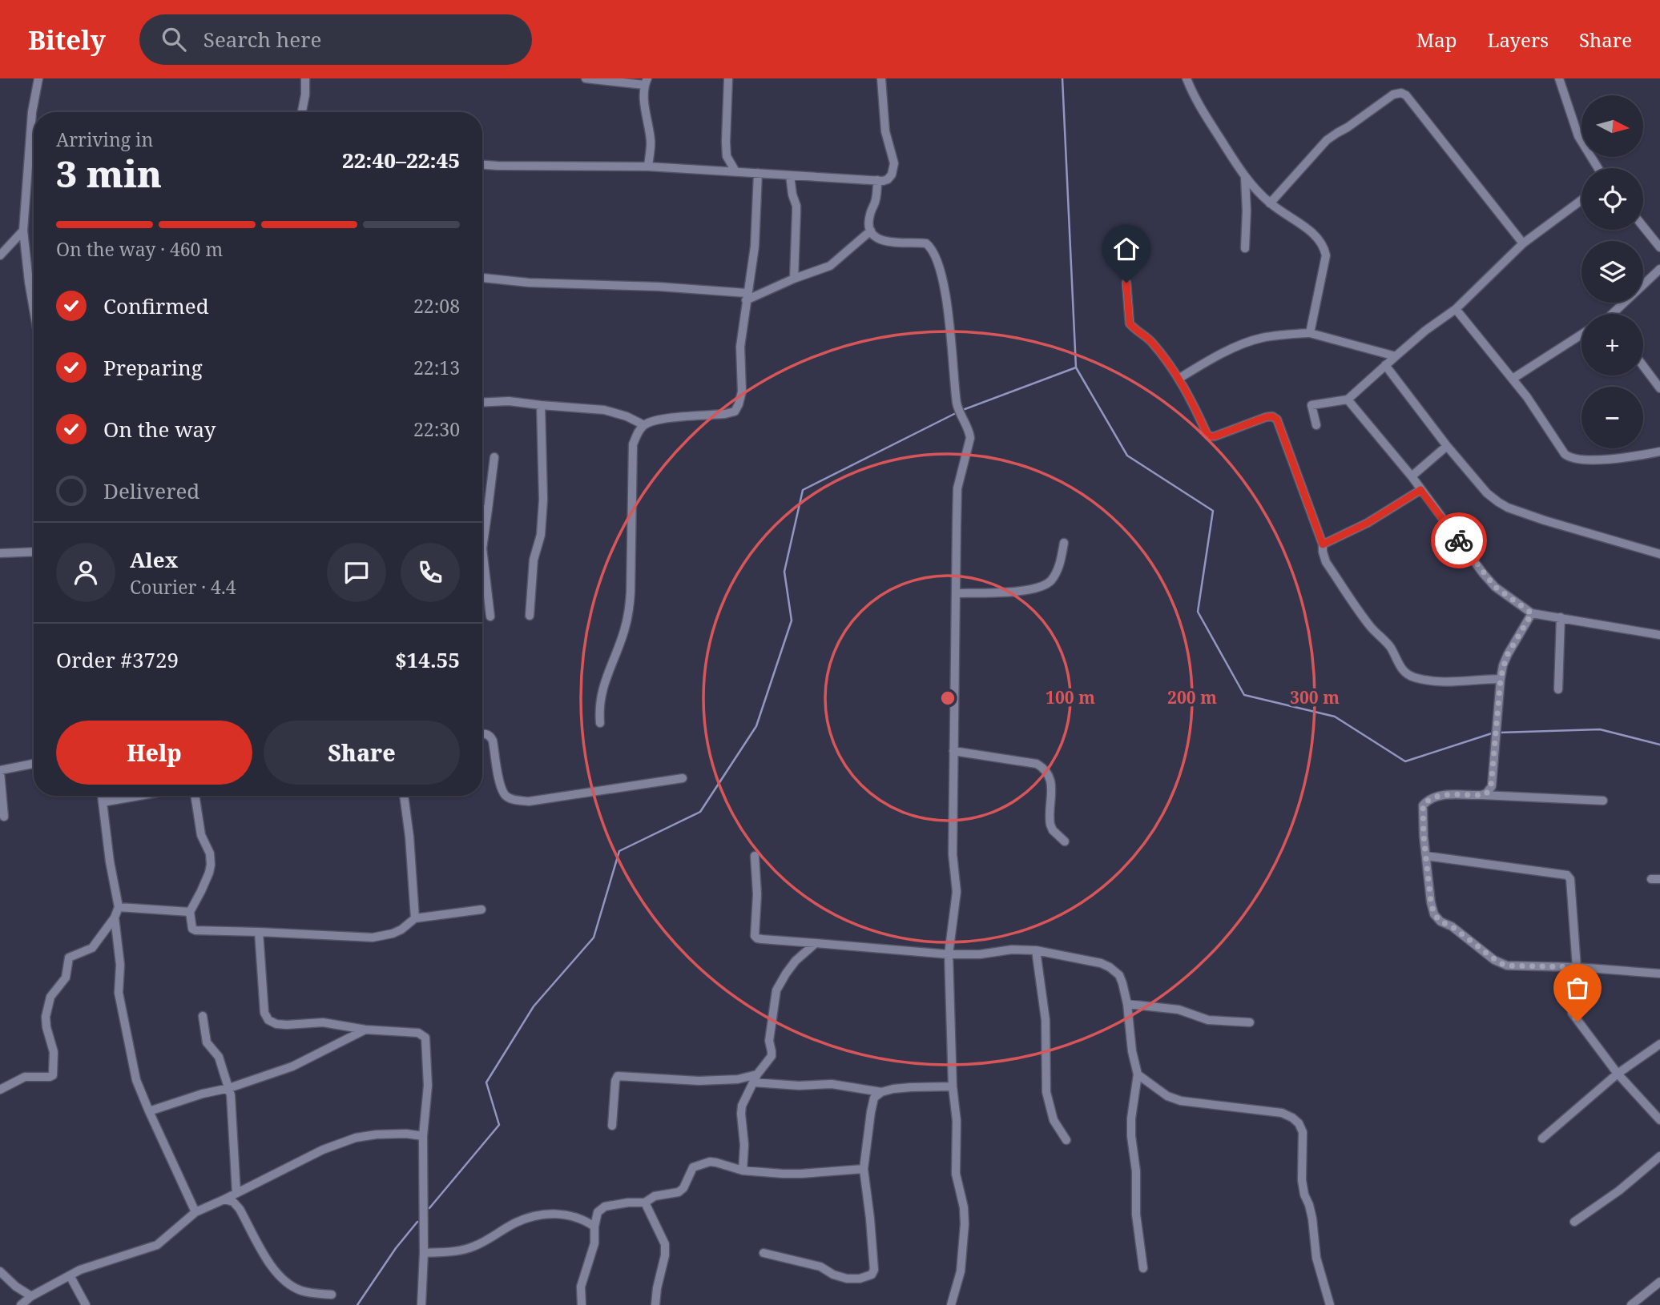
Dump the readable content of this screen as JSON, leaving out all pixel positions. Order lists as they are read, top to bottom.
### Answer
{
  "north": "right",
  "page": {
    "header": "Bitely",
    "search": "Search here",
    "nav": ["Map", "Layers", "Share"],
    "map_buttons": ["+", "−"],
    "heading": ["3 min", "Arriving in", "22:40–22:45"],
    "panel": [
      "Alex",
      "Courier · 4.4",
      "Order #3729",
      "$14.55"
    ],
    "bar": "On the way · 460 m",
    "list": [
      ["Confirmed", "22:08"],
      ["Preparing", "22:13"],
      ["On the way", "22:30"],
      "Delivered"
    ],
    "buttons": ["Help", "Share"]
  },
  "rings": ["100 m", "200 m", "300 m"]
}
